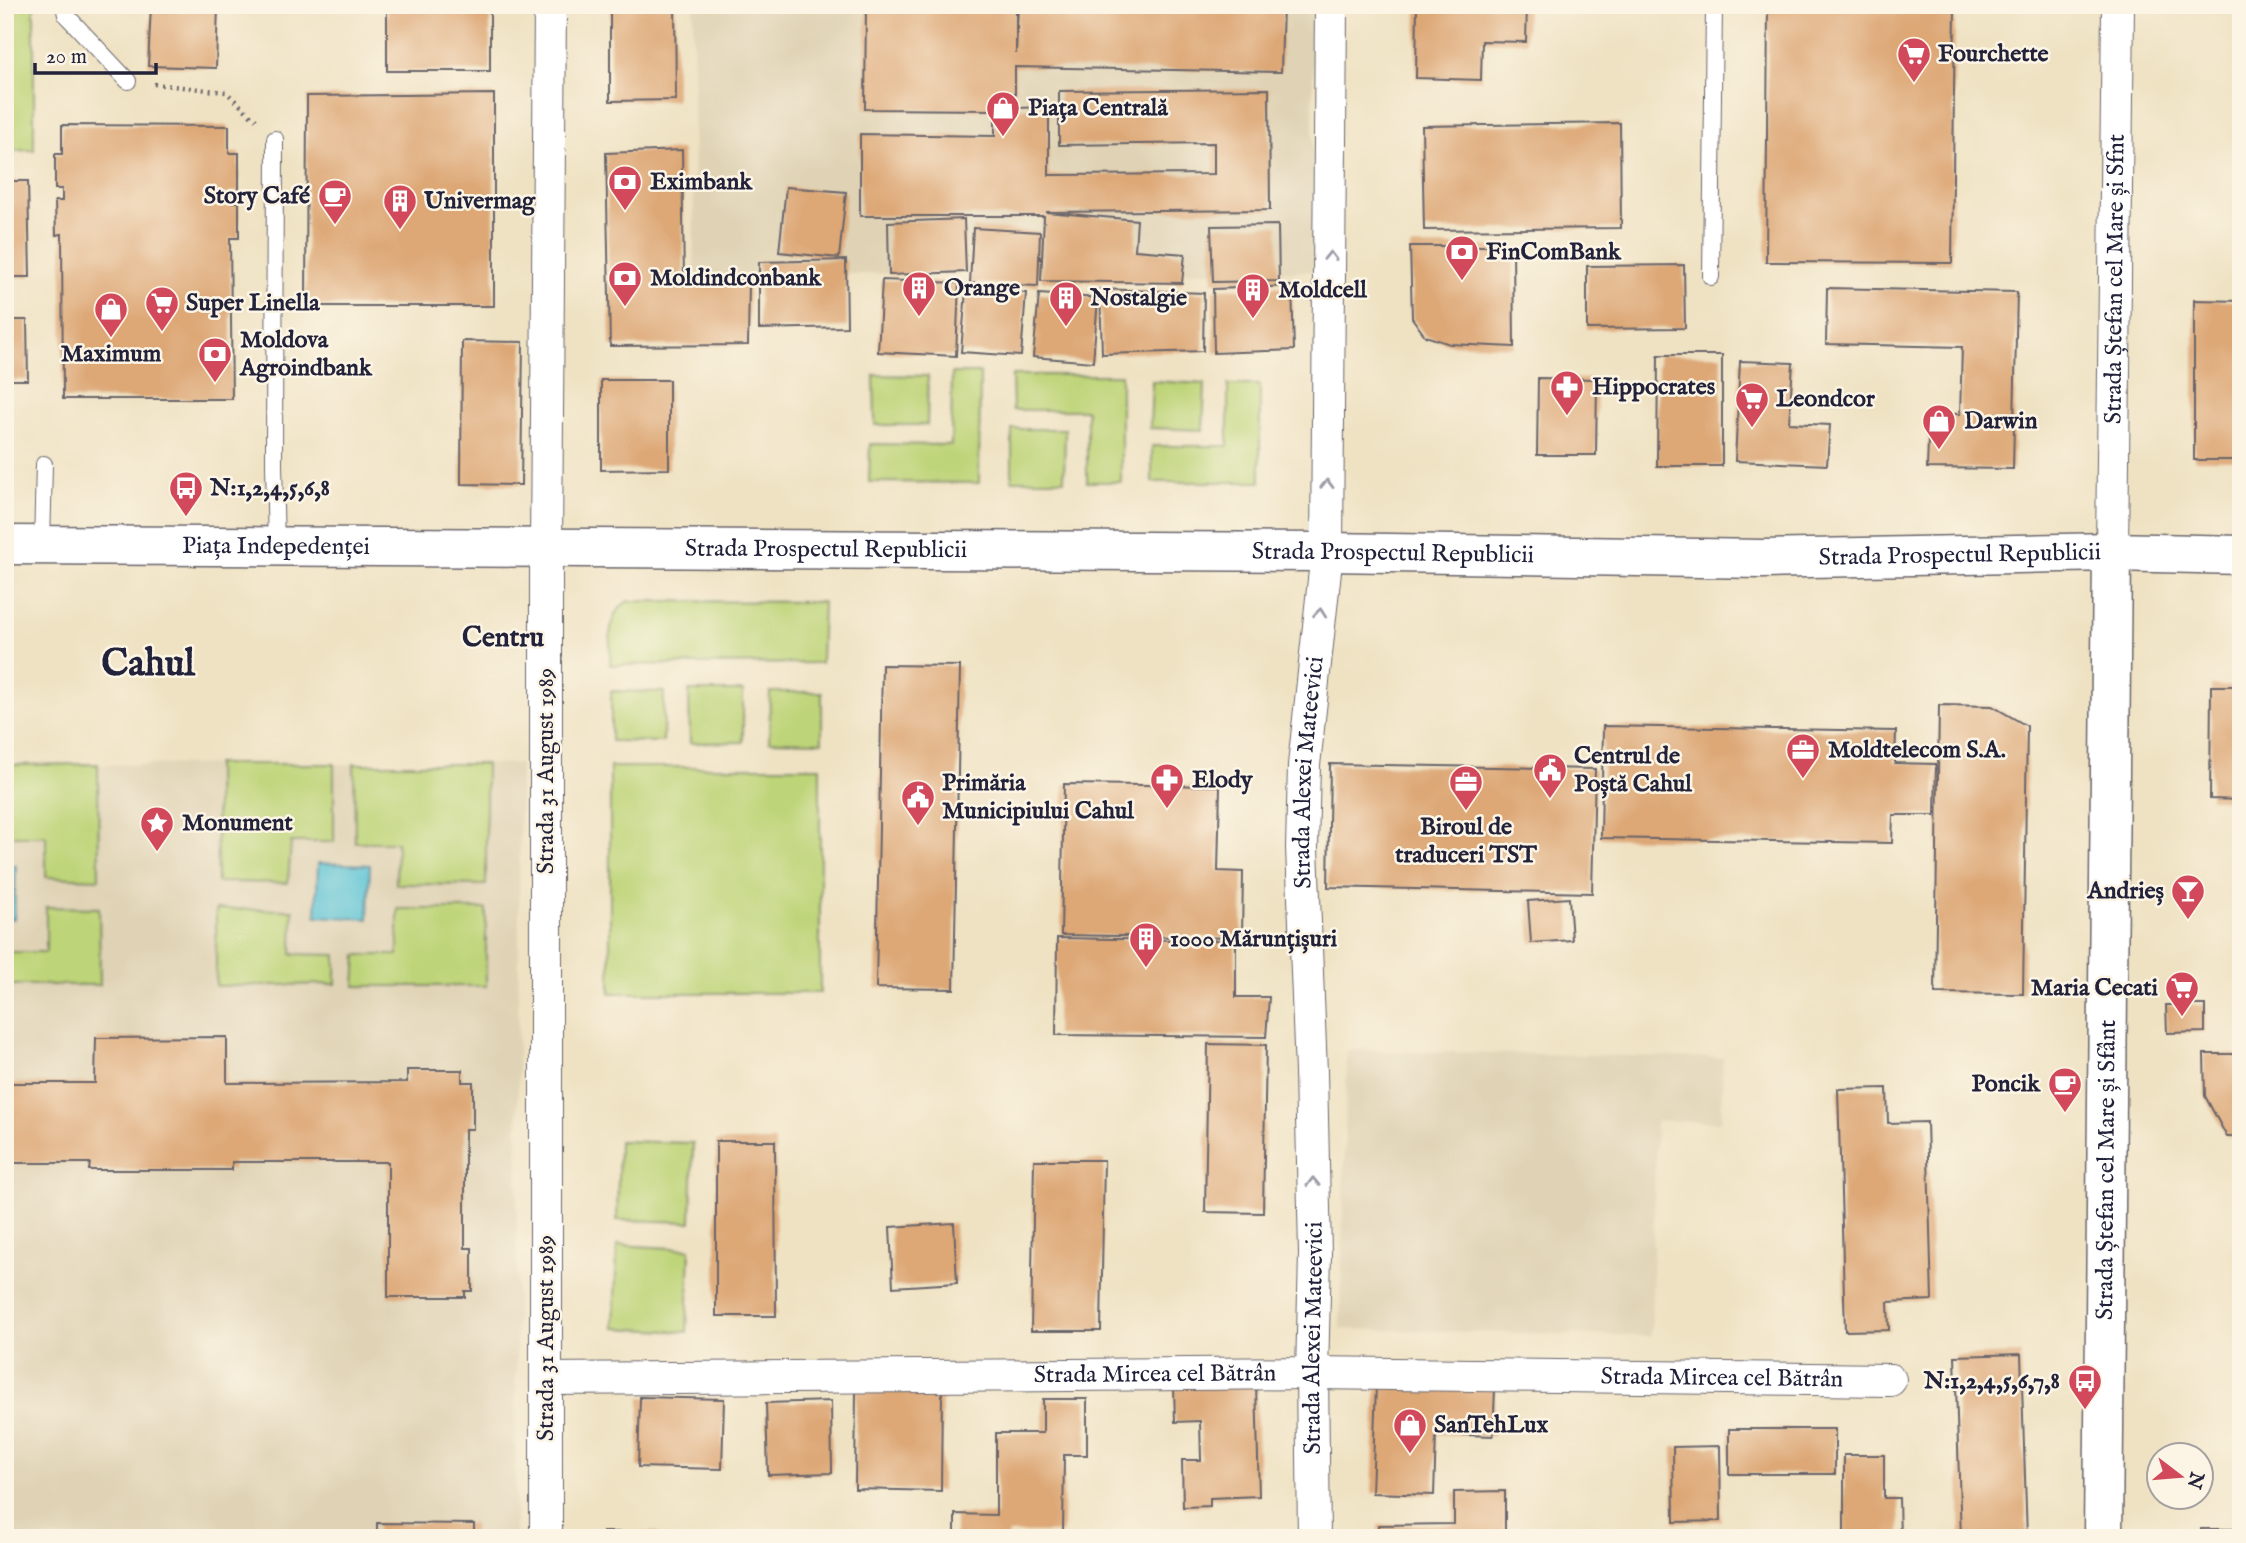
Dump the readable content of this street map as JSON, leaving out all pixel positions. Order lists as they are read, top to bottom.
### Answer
{
  "streets": {
    "main road": ["Piața Indepedenței", "Strada Prospectul Republicii", "Strada Ștefan cel Mare și Sfânt"],
    "street": [
      "Strada Ștefan cel Mare și Sfnt",
      "Strada 31 August 1989",
      "Strada Alexei Mateevici",
      "Strada Mircea cel Bătrân"
    ]
  },
  "crossings": [
    ["Strada Ștefan cel Mare și Sfnt", "Strada Prospectul Republicii"],
    ["Strada Ștefan cel Mare și Sfnt", "Strada Ștefan cel Mare și Sfânt"],
    ["Piața Indepedenței", "Strada Prospectul Republicii"],
    ["Piața Indepedenței", "Strada 31 August 1989"],
    ["Strada Prospectul Republicii", "Strada 31 August 1989"],
    ["Strada Prospectul Republicii", "Strada Alexei Mateevici"],
    ["Strada Prospectul Republicii", "Strada Ștefan cel Mare și Sfânt"],
    ["Strada 31 August 1989", "Strada Mircea cel Bătrân"],
    ["Strada Alexei Mateevici", "Strada Mircea cel Bătrân"]
  ],
  "one_way": ["Strada Alexei Mateevici"],
  "districts": ["Centru", "Cahul"],
  "places": {
    "supermarket": [
      "Fourchette",
      "Super Linella",
      "Leondcor",
      "Maria Cecati"
    ],
    "shop": [
      "Piața Centrală",
      "Maximum",
      "Darwin",
      "SanTehLux"
    ],
    "bank": [
      "Eximbank",
      "FinComBank",
      "Moldindconbank",
      "Moldova Agroindbank"
    ],
    "cafe": ["Story Café", "Poncik"],
    "building": [
      "Univermag",
      "Orange",
      "Moldcell",
      "Nostalgie",
      "1000 Mărunțișuri"
    ],
    "pharmacy": ["Hippocrates", "Elody"],
    "bus stop": ["N:1,2,4,5,6,8", "N:1,2,4,5,6,7,8"],
    "office": ["Moldtelecom S.A.", "Biroul de traduceri TST"],
    "public building": ["Centrul de Poștă Cahul", "Primăria Municipiului Cahul"],
    "place": ["Monument"],
    "bar": ["Andrieș"]
  },
  "scale_bar": "20 m",
  "north": "right"
}
